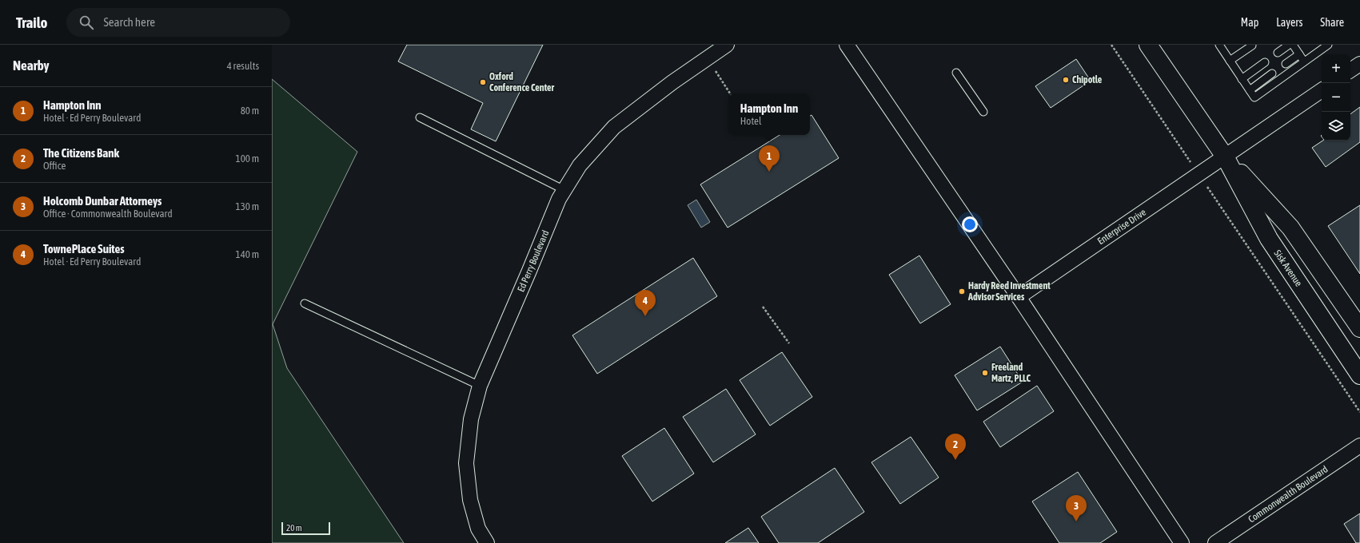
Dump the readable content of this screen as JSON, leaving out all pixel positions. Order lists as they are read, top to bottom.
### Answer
{
  "streets": {
    "street": [
      "Enterprise Drive",
      "Ed Perry Boulevard",
      "Sisk Avenue",
      "Commonwealth Boulevard"
    ]
  },
  "crossings": [
    ["Enterprise Drive", "Sisk Avenue"]
  ],
  "places": [
    "Chipotle",
    "Oxford Conference Center",
    "Hardy Reed Investment Advisor Services",
    "Freeland Martz, PLLC"
  ],
  "scale_bar": "20 m",
  "page": {
    "header": "Trailo",
    "search": "Search here",
    "nav": ["Map", "Layers", "Share"],
    "heading": ["Nearby", "4 results"],
    "map_buttons": ["+", "−"],
    "list": [
      {
        "mark": "1",
        "name": "Hampton Inn",
        "note": "Hotel · Ed Perry Boulevard",
        "value": "80 m"
      },
      {
        "mark": "2",
        "name": "The Citizens Bank",
        "note": "Office",
        "value": "100 m"
      },
      {
        "mark": "3",
        "name": "Holcomb Dunbar Attorneys",
        "note": "Office · Commonwealth Boulevard",
        "value": "130 m"
      },
      {
        "mark": "4",
        "name": "TownePlace Suites",
        "note": "Hotel · Ed Perry Boulevard",
        "value": "140 m"
      }
    ],
    "popup": ["Hampton Inn", "Hotel"],
    "pins": [
      "1",
      "4",
      "2",
      "3"
    ],
    "scale": "20 m"
  }
}
